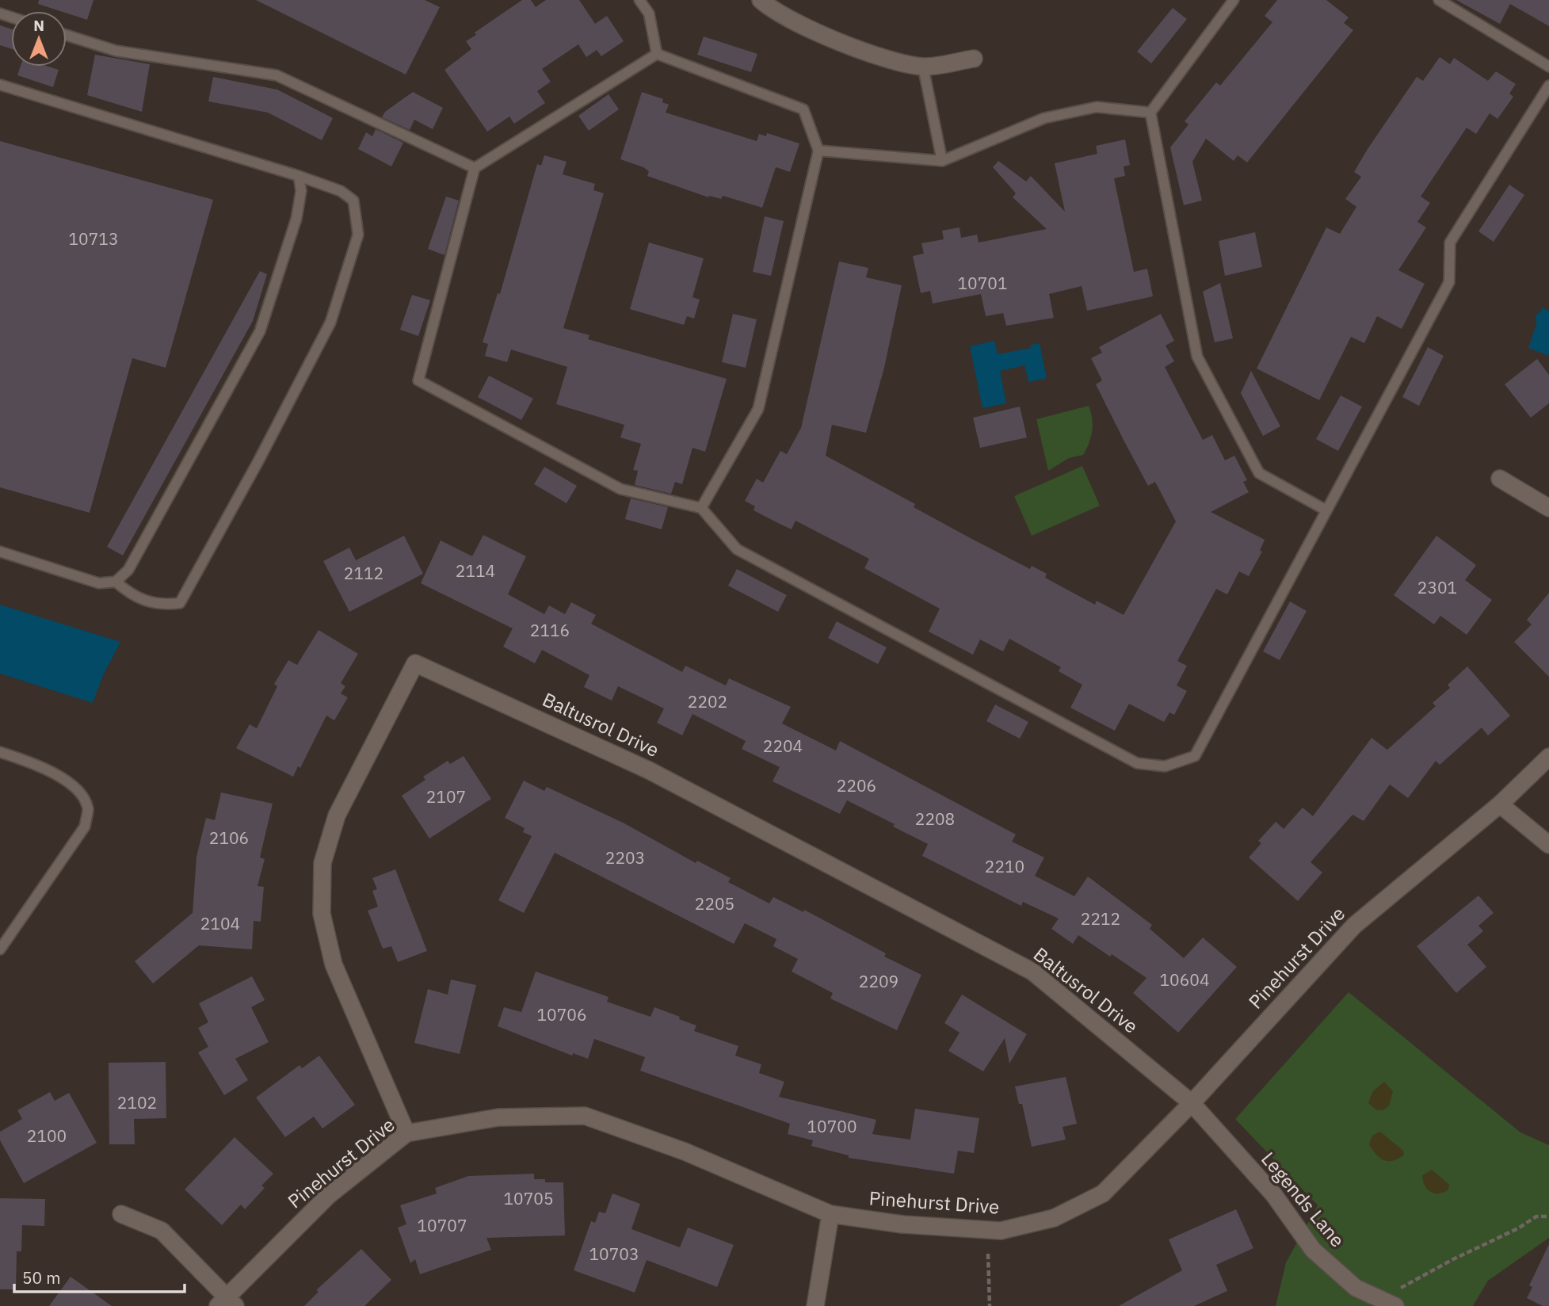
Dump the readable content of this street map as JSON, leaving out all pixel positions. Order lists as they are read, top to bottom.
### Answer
{
  "streets": {
    "street": ["Baltusrol Drive", "Pinehurst Drive", "Legends Lane"]
  },
  "crossings": [
    ["Baltusrol Drive", "Pinehurst Drive"],
    ["Baltusrol Drive", "Legends Lane"],
    ["Pinehurst Drive", "Legends Lane"]
  ],
  "house_numbers": [
    "10713",
    "10701",
    "2114",
    "2112",
    "2301",
    "2116",
    "2202",
    "2204",
    "2206",
    "2107",
    "2208",
    "2106",
    "2203",
    "2210",
    "2205",
    "2212",
    "2104",
    "10604",
    "2209",
    "10706",
    "2102",
    "10700",
    "2100",
    "10705",
    "10707",
    "10703"
  ],
  "scale_bar": "50 m",
  "north": "top"
}
